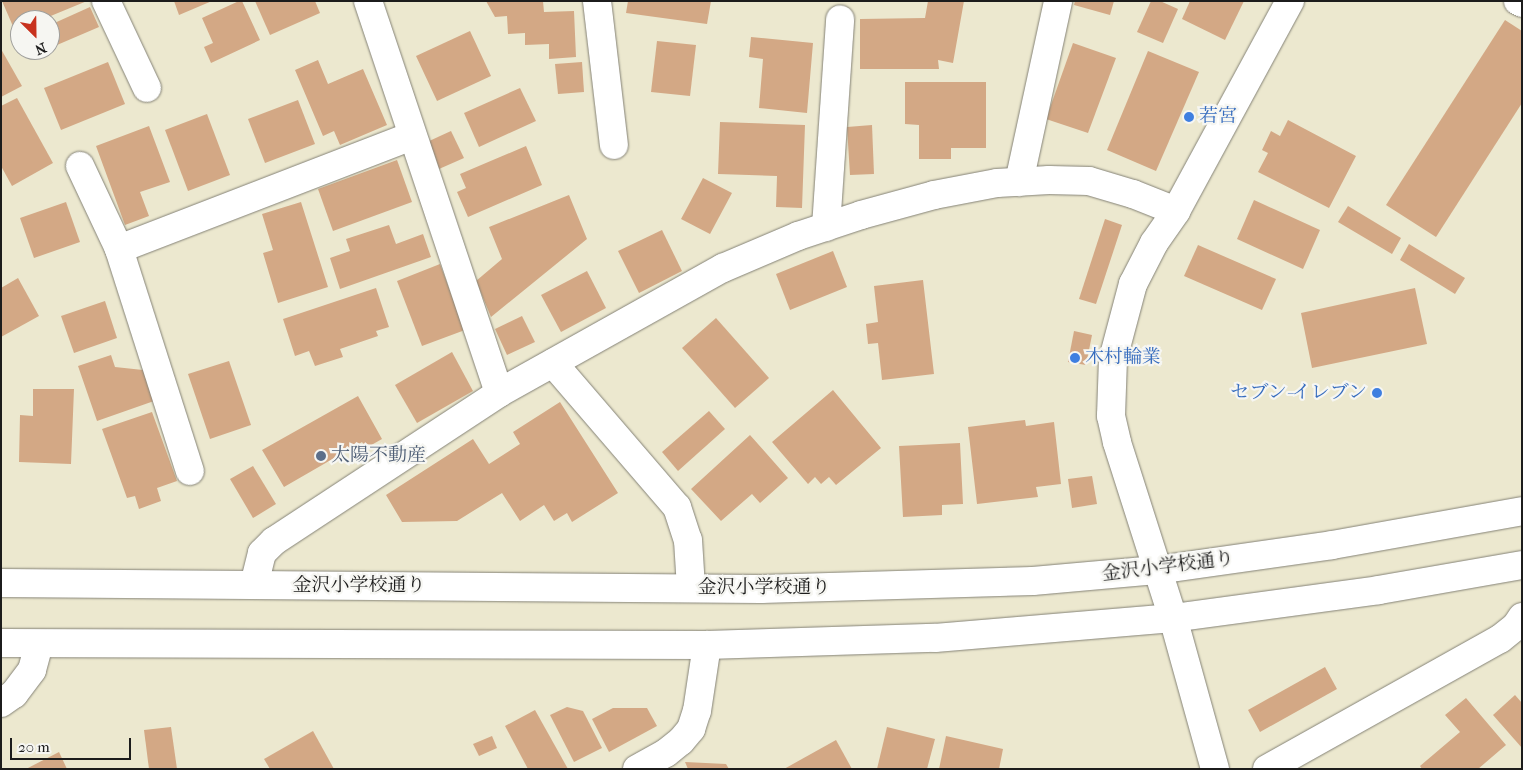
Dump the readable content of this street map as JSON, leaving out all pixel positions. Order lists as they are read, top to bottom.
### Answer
{
  "streets": {
    "street": ["金沢小学校通り"]
  },
  "places": [
    "若宮",
    "木村輪業",
    "セブン-イレブン",
    "太陽不動産"
  ],
  "scale_bar": "20 m",
  "north": "bottom right"
}
